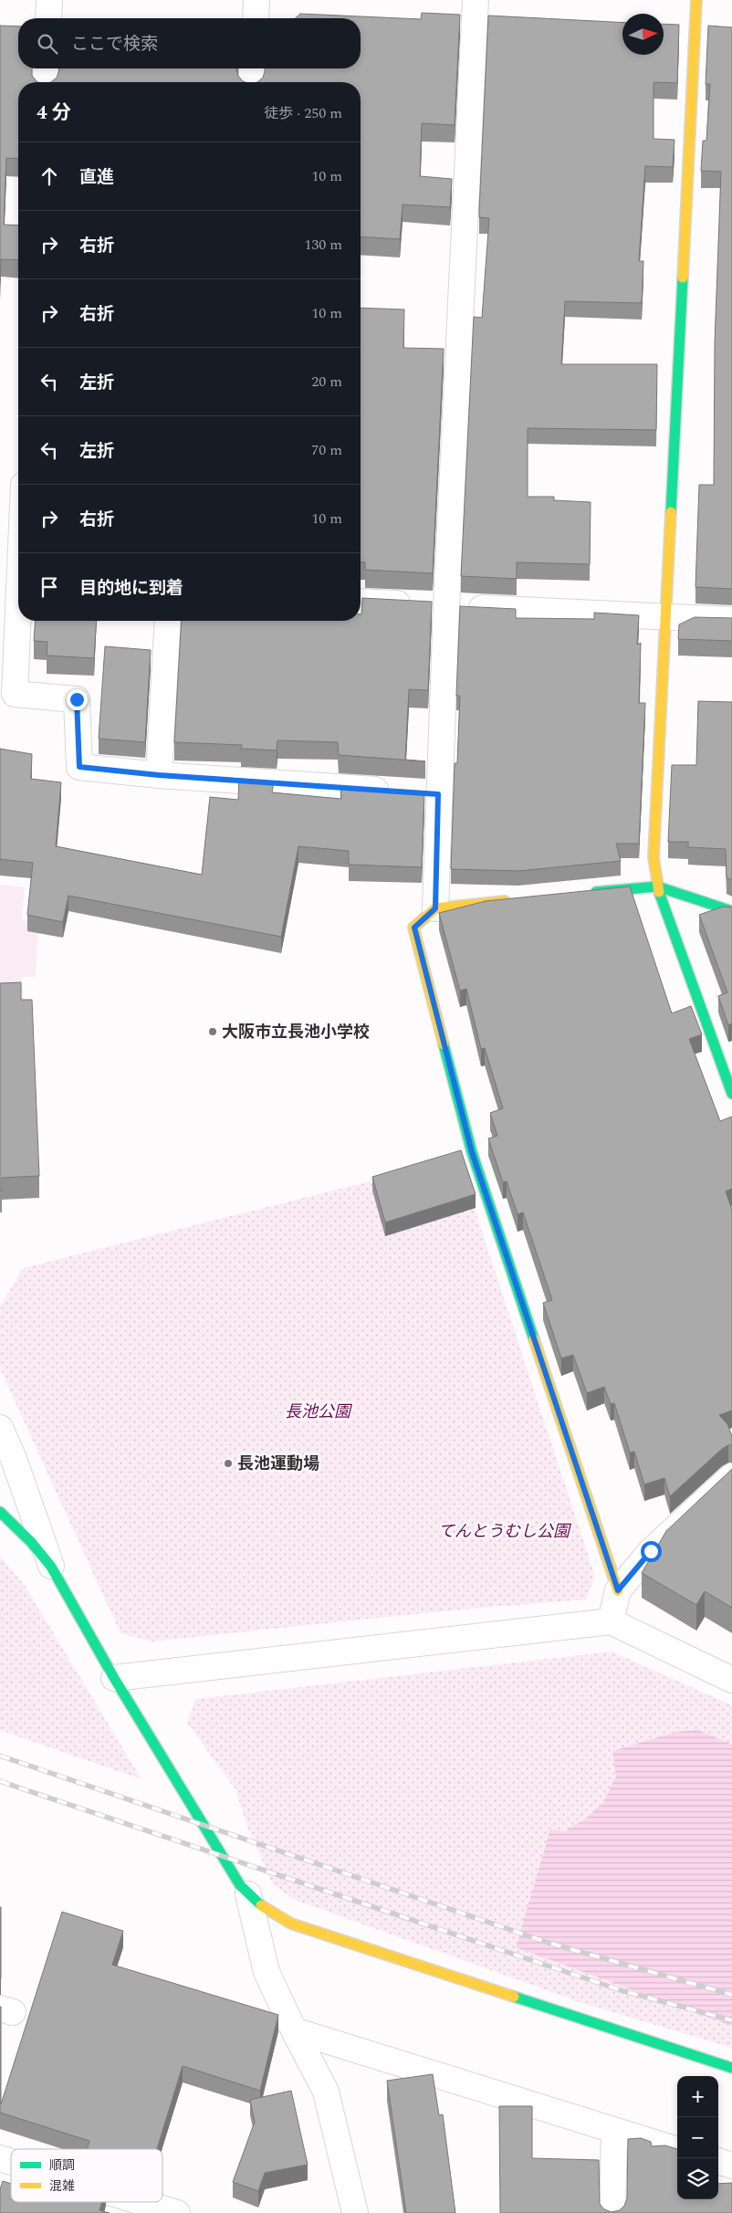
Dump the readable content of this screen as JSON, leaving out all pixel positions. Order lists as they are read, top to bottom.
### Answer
{
  "parks": ["長池公園", "てんとうむし公園"],
  "places": ["大阪市立長池小学校", "長池運動場"],
  "legend": ["順調", "混雑"],
  "north": "right",
  "page": {
    "search": "ここで検索",
    "heading": ["4 分", "徒歩 · 250 m"],
    "list": [
      ["直進", "10 m"],
      ["右折", "130 m"],
      ["右折", "10 m"],
      ["左折", "20 m"],
      ["左折", "70 m"],
      ["右折", "10 m"],
      "目的地に到着"
    ],
    "map_buttons": ["+", "−"]
  }
}
